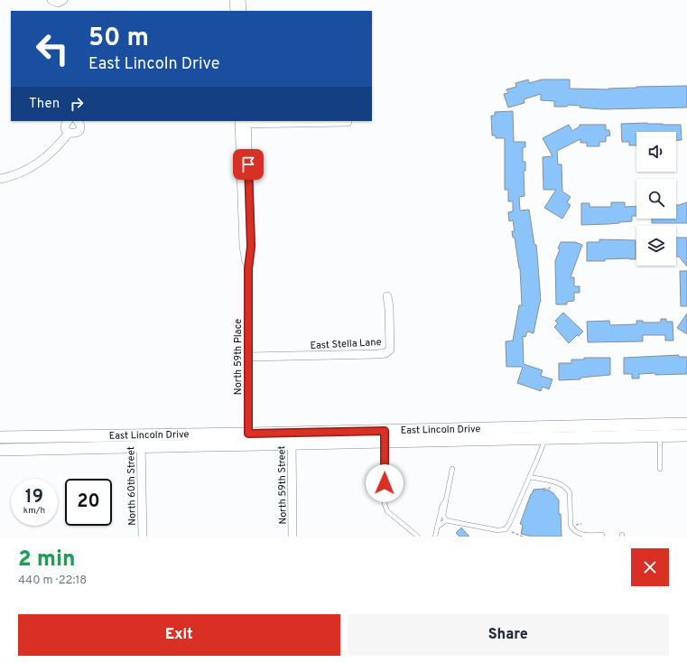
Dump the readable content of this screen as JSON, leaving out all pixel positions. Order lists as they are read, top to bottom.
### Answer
{
  "streets": {
    "main road": ["East Lincoln Drive"],
    "street": [
      "East Stella Lane",
      "North 59th Place",
      "North 59th Street",
      "North 60th Street"
    ]
  },
  "crossings": [
    ["East Stella Lane", "North 59th Place"],
    ["North 59th Place", "East Lincoln Drive"],
    ["East Lincoln Drive", "North 59th Street"],
    ["East Lincoln Drive", "North 60th Street"]
  ],
  "page": {
    "turn": ["50 m", "East Lincoln Drive"],
    "then": "Then",
    "speed": "19 km/h",
    "limit": "20",
    "heading": ["2 min", "440 m · 22:18"],
    "buttons": ["Exit", "Share"]
  }
}
